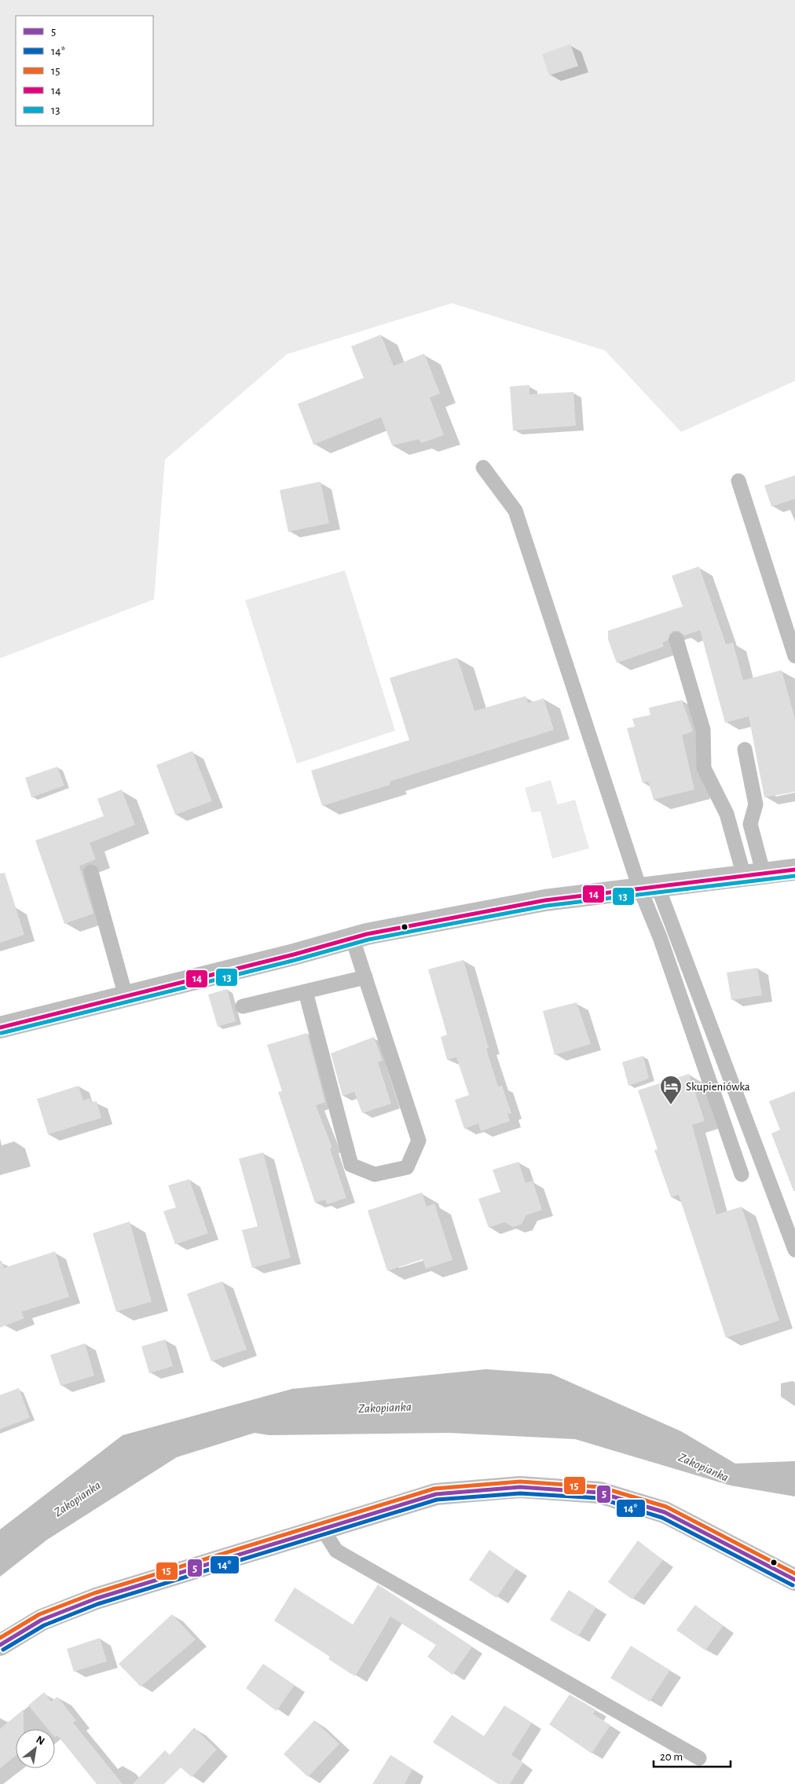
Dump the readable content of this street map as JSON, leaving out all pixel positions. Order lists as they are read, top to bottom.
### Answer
{
  "water": ["Zakopianka"],
  "places": {
    "hotel": ["Skupieniówka"]
  },
  "lines": [
    "transit line 14",
    "transit line 13",
    "transit line 15",
    "transit line 5",
    "transit line 14*"
  ],
  "legend": [
    "5",
    "14*",
    "15",
    "14",
    "13"
  ],
  "scale_bar": "20 m",
  "north": "top right"
}
